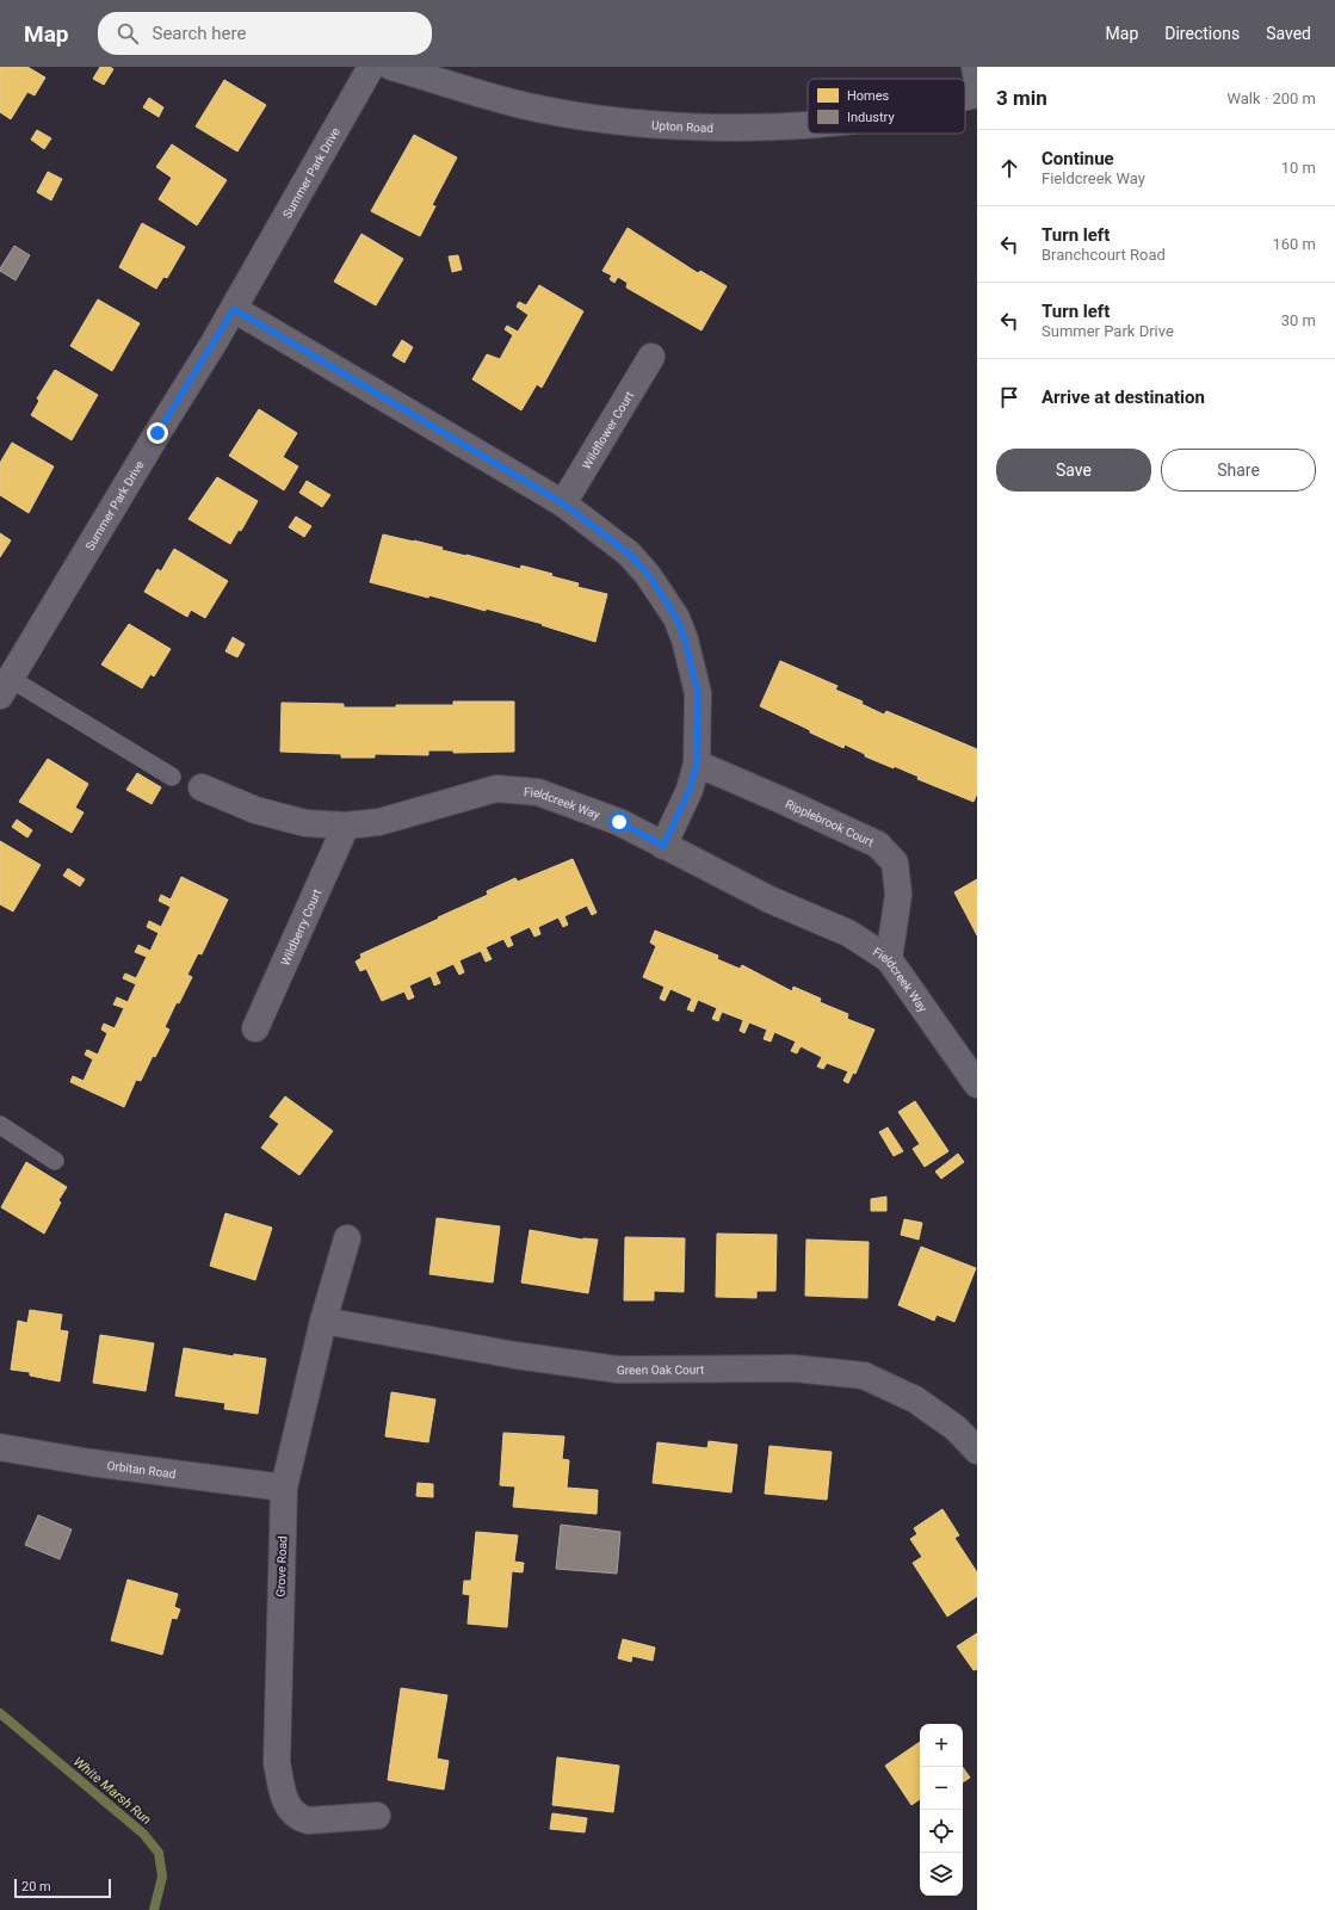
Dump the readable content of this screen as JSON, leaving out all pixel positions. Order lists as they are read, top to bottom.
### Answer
{
  "streets": {
    "street": [
      "Upton Road",
      "Summer Park Drive",
      "Wildflower Court",
      "Fieldcreek Way",
      "Ripplebrook Court",
      "Wildberry Court",
      "Green Oak Court",
      "Orbitan Road",
      "Grove Road"
    ]
  },
  "crossings": [
    ["Fieldcreek Way", "Ripplebrook Court"],
    ["Fieldcreek Way", "Wildberry Court"],
    ["Green Oak Court", "Grove Road"],
    ["Orbitan Road", "Grove Road"]
  ],
  "water": ["White Marsh Run"],
  "legend": ["Homes", "Industry"],
  "scale_bar": "20 m",
  "page": {
    "header": "Map",
    "search": "Search here",
    "nav": ["Map", "Directions", "Saved"],
    "heading": ["3 min", "Walk · 200 m"],
    "list": [
      ["Continue", "Fieldcreek Way", "10 m"],
      ["Turn left", "Branchcourt Road", "160 m"],
      ["Turn left", "Summer Park Drive", "30 m"],
      "Arrive at destination"
    ],
    "buttons": ["Save", "Share"],
    "map_buttons": ["+", "−"],
    "scale": "20 m"
  }
}
